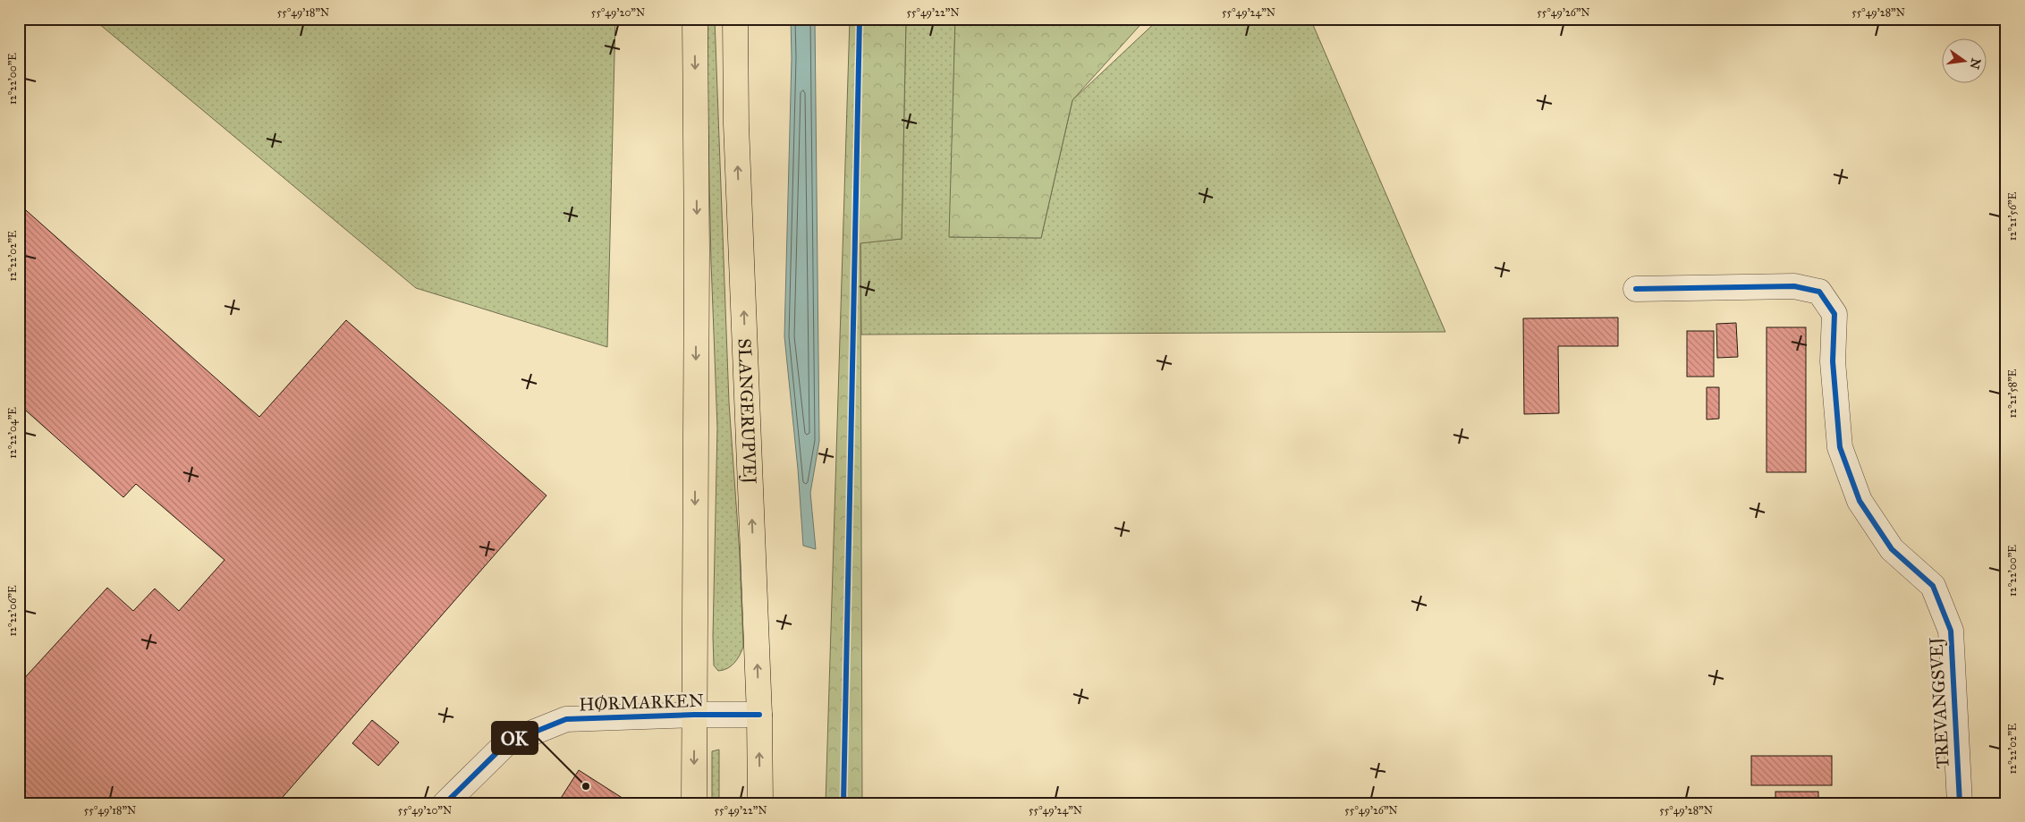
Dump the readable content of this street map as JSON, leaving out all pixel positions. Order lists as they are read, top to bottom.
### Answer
{
  "streets": {
    "main road": ["SLANGERUPVEJ"],
    "street": ["HØRMARKEN", "TREVANGSVEJ"]
  },
  "crossings": [
    ["SLANGERUPVEJ", "HØRMARKEN"]
  ],
  "places": ["OK"],
  "north": "right",
  "coordinates": [
    "55°49'18\"N",
    "55°49'20\"N",
    "55°49'22\"N",
    "55°49'24\"N",
    "55°49'26\"N",
    "55°49'28\"N",
    "12°22'00\"E",
    "12°21'56\"E",
    "12°22'02\"E",
    "12°21'58\"E",
    "12°22'04\"E",
    "12°22'06\"E"
  ]
}
